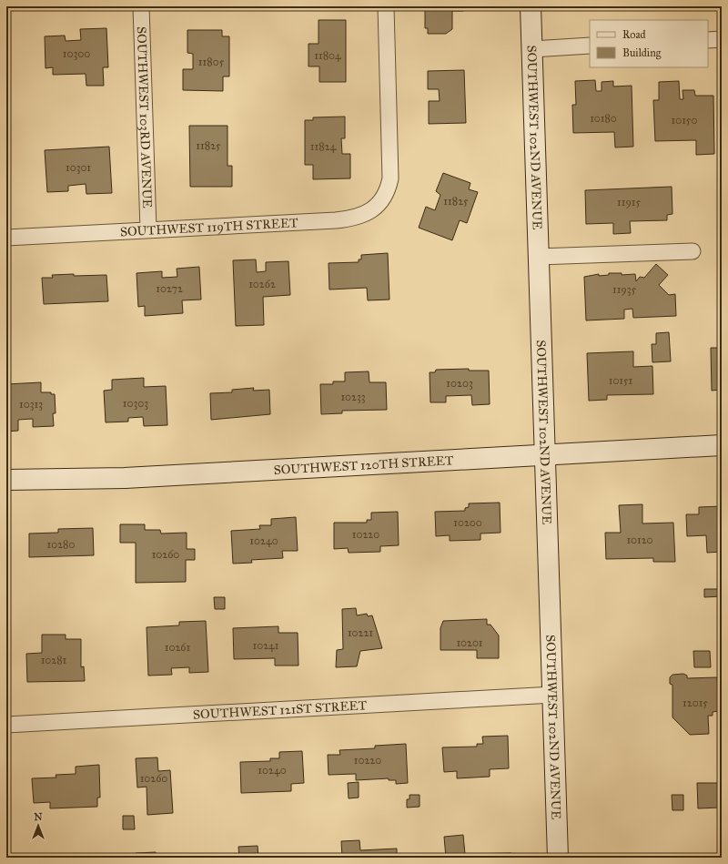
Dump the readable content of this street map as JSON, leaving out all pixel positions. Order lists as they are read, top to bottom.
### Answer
{
  "streets": {
    "street": [
      "SOUTHWEST 103RD AVENUE",
      "SOUTHWEST 102ND AVENUE",
      "SOUTHWEST 119TH STREET",
      "SOUTHWEST 120TH STREET",
      "SOUTHWEST 121ST STREET"
    ]
  },
  "crossings": [
    ["SOUTHWEST 103RD AVENUE", "SOUTHWEST 119TH STREET"],
    ["SOUTHWEST 102ND AVENUE", "SOUTHWEST 120TH STREET"],
    ["SOUTHWEST 102ND AVENUE", "SOUTHWEST 121ST STREET"]
  ],
  "house_numbers": [
    "10300",
    "11804",
    "11805",
    "10180",
    "10150",
    "11825",
    "11824",
    "10301",
    "11825",
    "11915",
    "10262",
    "10272",
    "11935",
    "10151",
    "10203",
    "10233",
    "10303",
    "10313",
    "10200",
    "10220",
    "10120",
    "10240",
    "10280",
    "10260",
    "10221",
    "10201",
    "10241",
    "10261",
    "10281",
    "12015",
    "10220",
    "10240",
    "10260"
  ],
  "legend": ["Road", "Building"],
  "north": "top"
}
